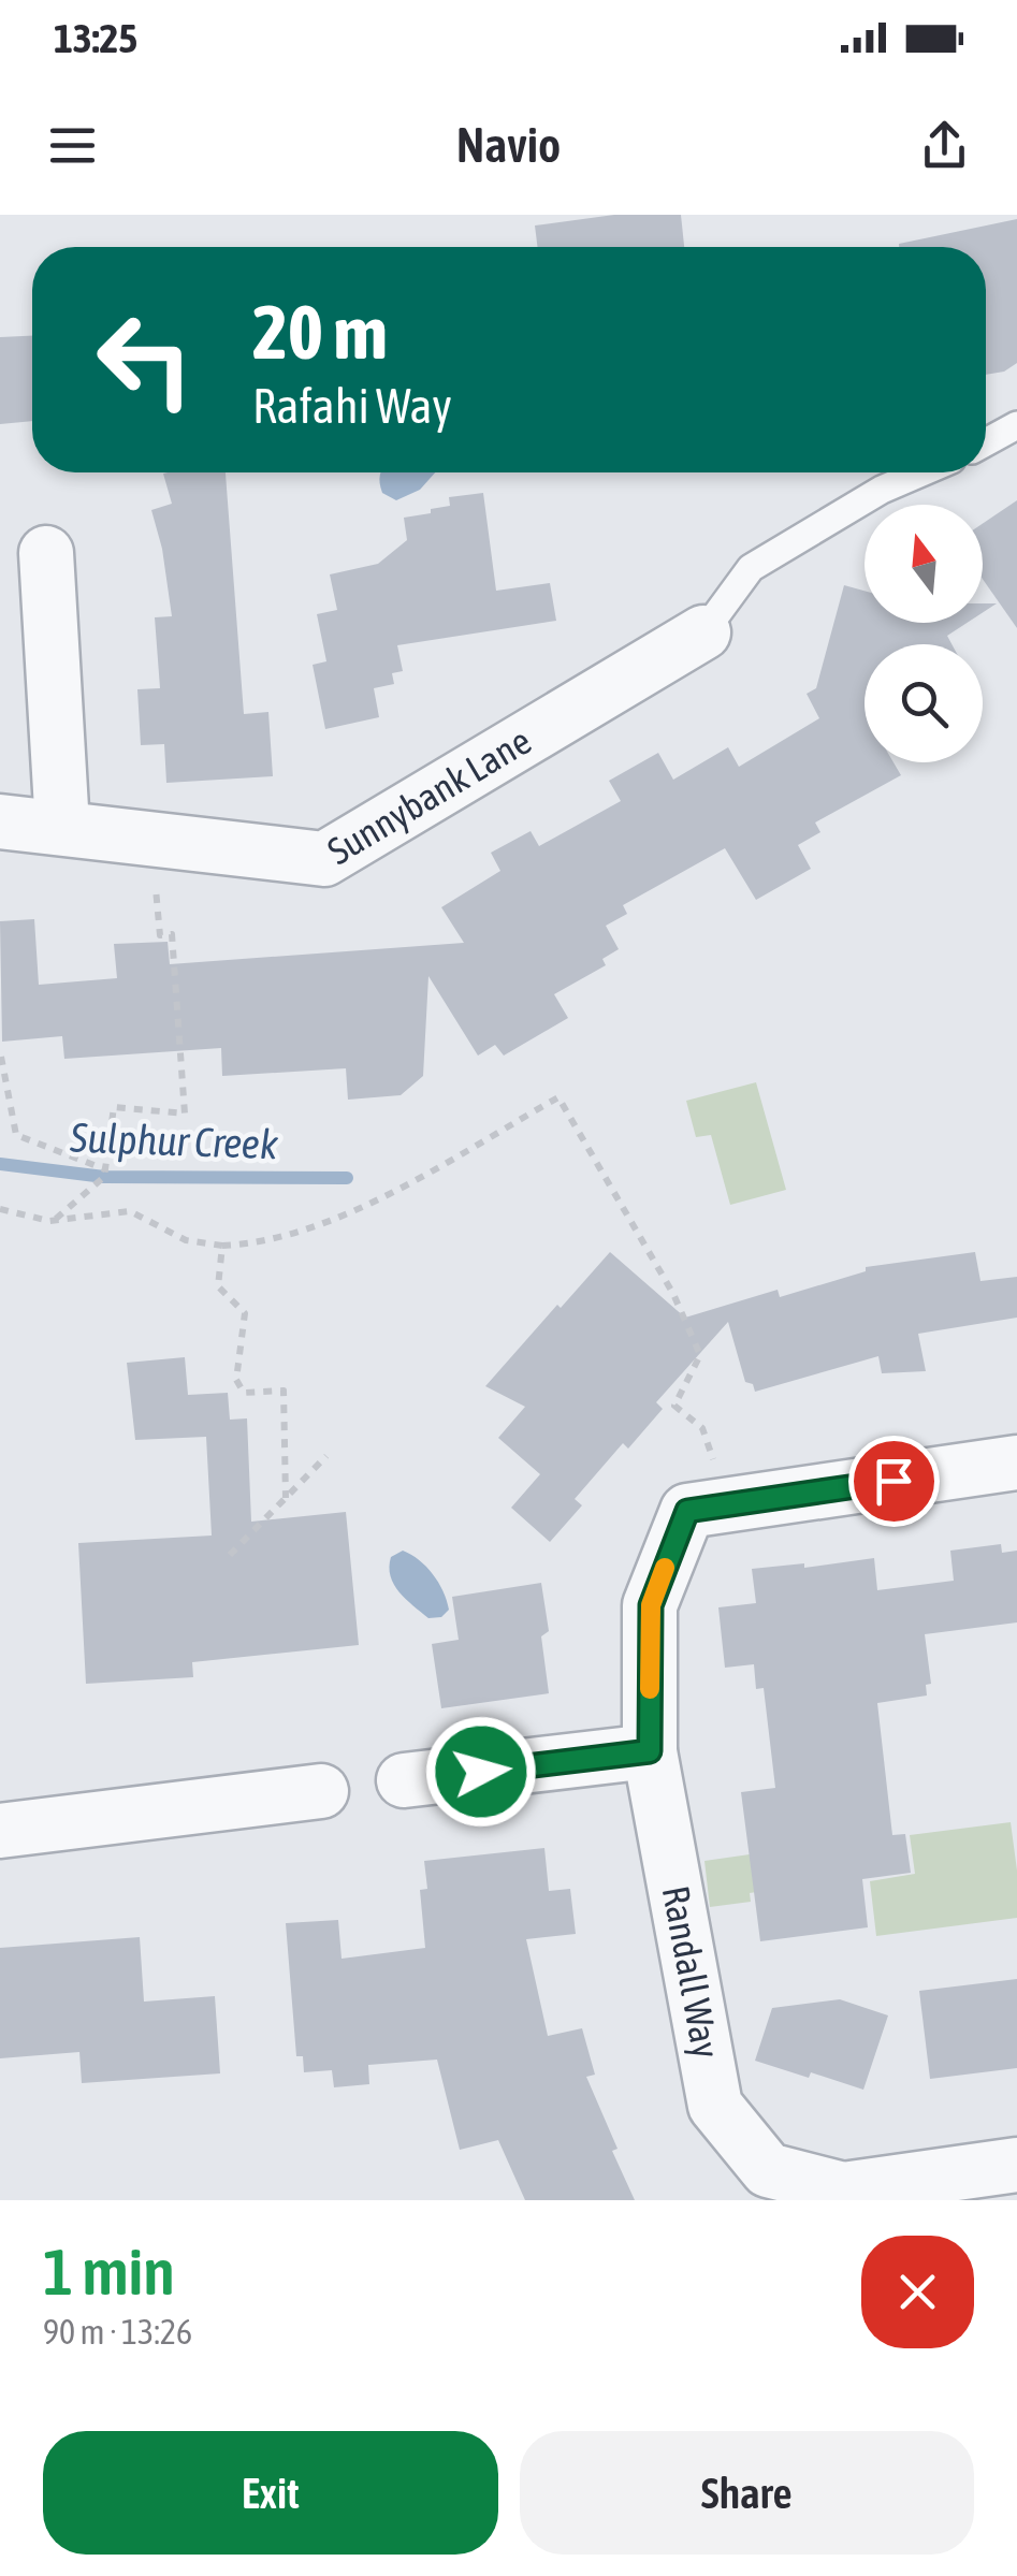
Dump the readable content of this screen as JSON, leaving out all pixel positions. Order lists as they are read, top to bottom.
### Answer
{
  "streets": {
    "street": ["Sunnybank Lane", "Randall Way"]
  },
  "water": ["Sulphur Creek"],
  "north": "top",
  "page": {
    "status": "13:25",
    "header": "Navio",
    "turn": ["20 m", "Rafahi Way"],
    "heading": ["1 min", "90 m · 13:26"],
    "buttons": ["Exit", "Share"]
  }
}
